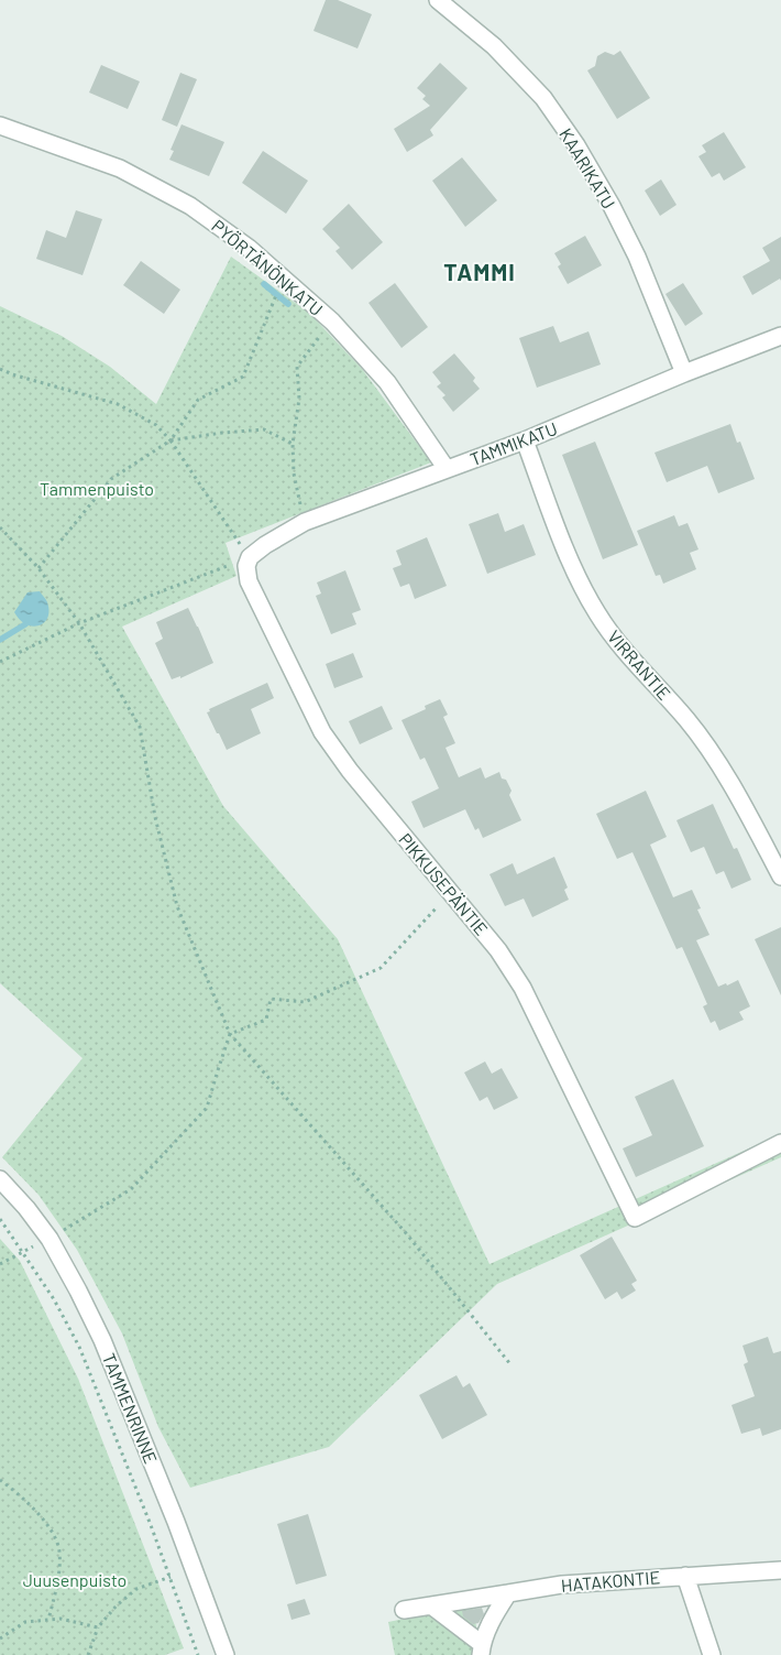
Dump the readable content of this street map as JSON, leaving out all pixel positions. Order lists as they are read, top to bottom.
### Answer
{
  "streets": {
    "street": [
      "KAARIKATU",
      "PYÖRTÄNÖNKATU",
      "TAMMIKATU",
      "VIRRANTIE",
      "PIKKUSEPÄNTIE",
      "TAMMENRINNE",
      "HATAKONTIE"
    ]
  },
  "crossings": [
    ["KAARIKATU", "TAMMIKATU"],
    ["PYÖRTÄNÖNKATU", "TAMMIKATU"],
    ["TAMMIKATU", "VIRRANTIE"],
    ["TAMMIKATU", "PIKKUSEPÄNTIE"]
  ],
  "districts": ["TAMMI"],
  "parks": ["Tammenpuisto", "Juusenpuisto"]
}
